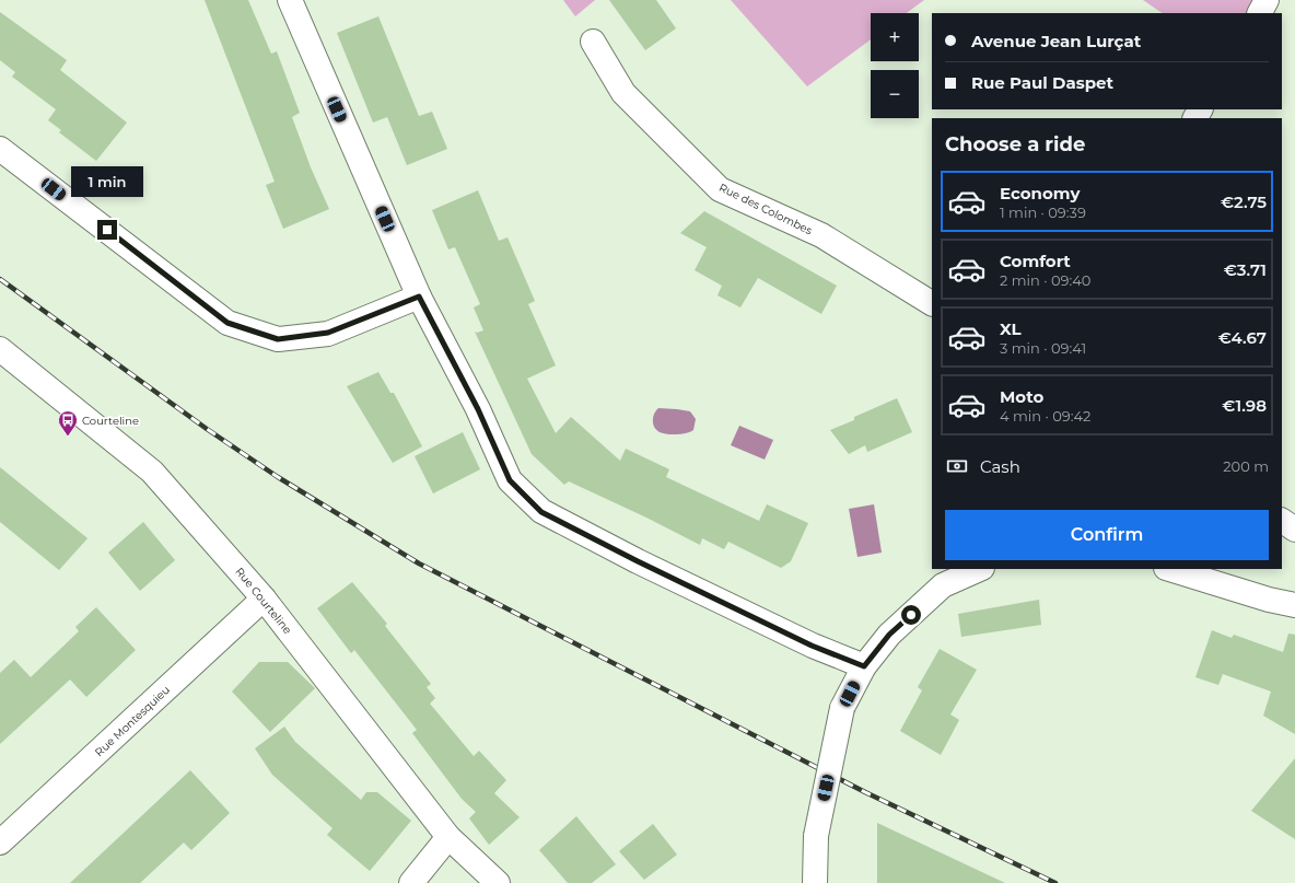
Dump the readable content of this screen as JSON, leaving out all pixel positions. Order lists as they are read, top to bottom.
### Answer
{
  "streets": {
    "street": ["Rue des Colombes", "Rue Courteline", "Rue Montesquieu"]
  },
  "crossings": [
    ["Rue Courteline", "Rue Montesquieu"]
  ],
  "places": {
    "bus stop": ["Courteline"]
  },
  "page": {
    "map_buttons": ["+", "−"],
    "banner": ["Avenue Jean Lurçat", "Rue Paul Daspet"],
    "heading": "Choose a ride",
    "bubble": "1 min",
    "list": [
      {
        "name": "Economy",
        "note": "1 min · 09:39",
        "value": "€2.75"
      },
      {
        "name": "Comfort",
        "note": "2 min · 09:40",
        "value": "€3.71"
      },
      {
        "name": "XL",
        "note": "3 min · 09:41",
        "value": "€4.67"
      },
      {
        "name": "Moto",
        "note": "4 min · 09:42",
        "value": "€1.98"
      }
    ],
    "pay": ["Cash", "200 m"],
    "buttons": "Confirm"
  }
}
